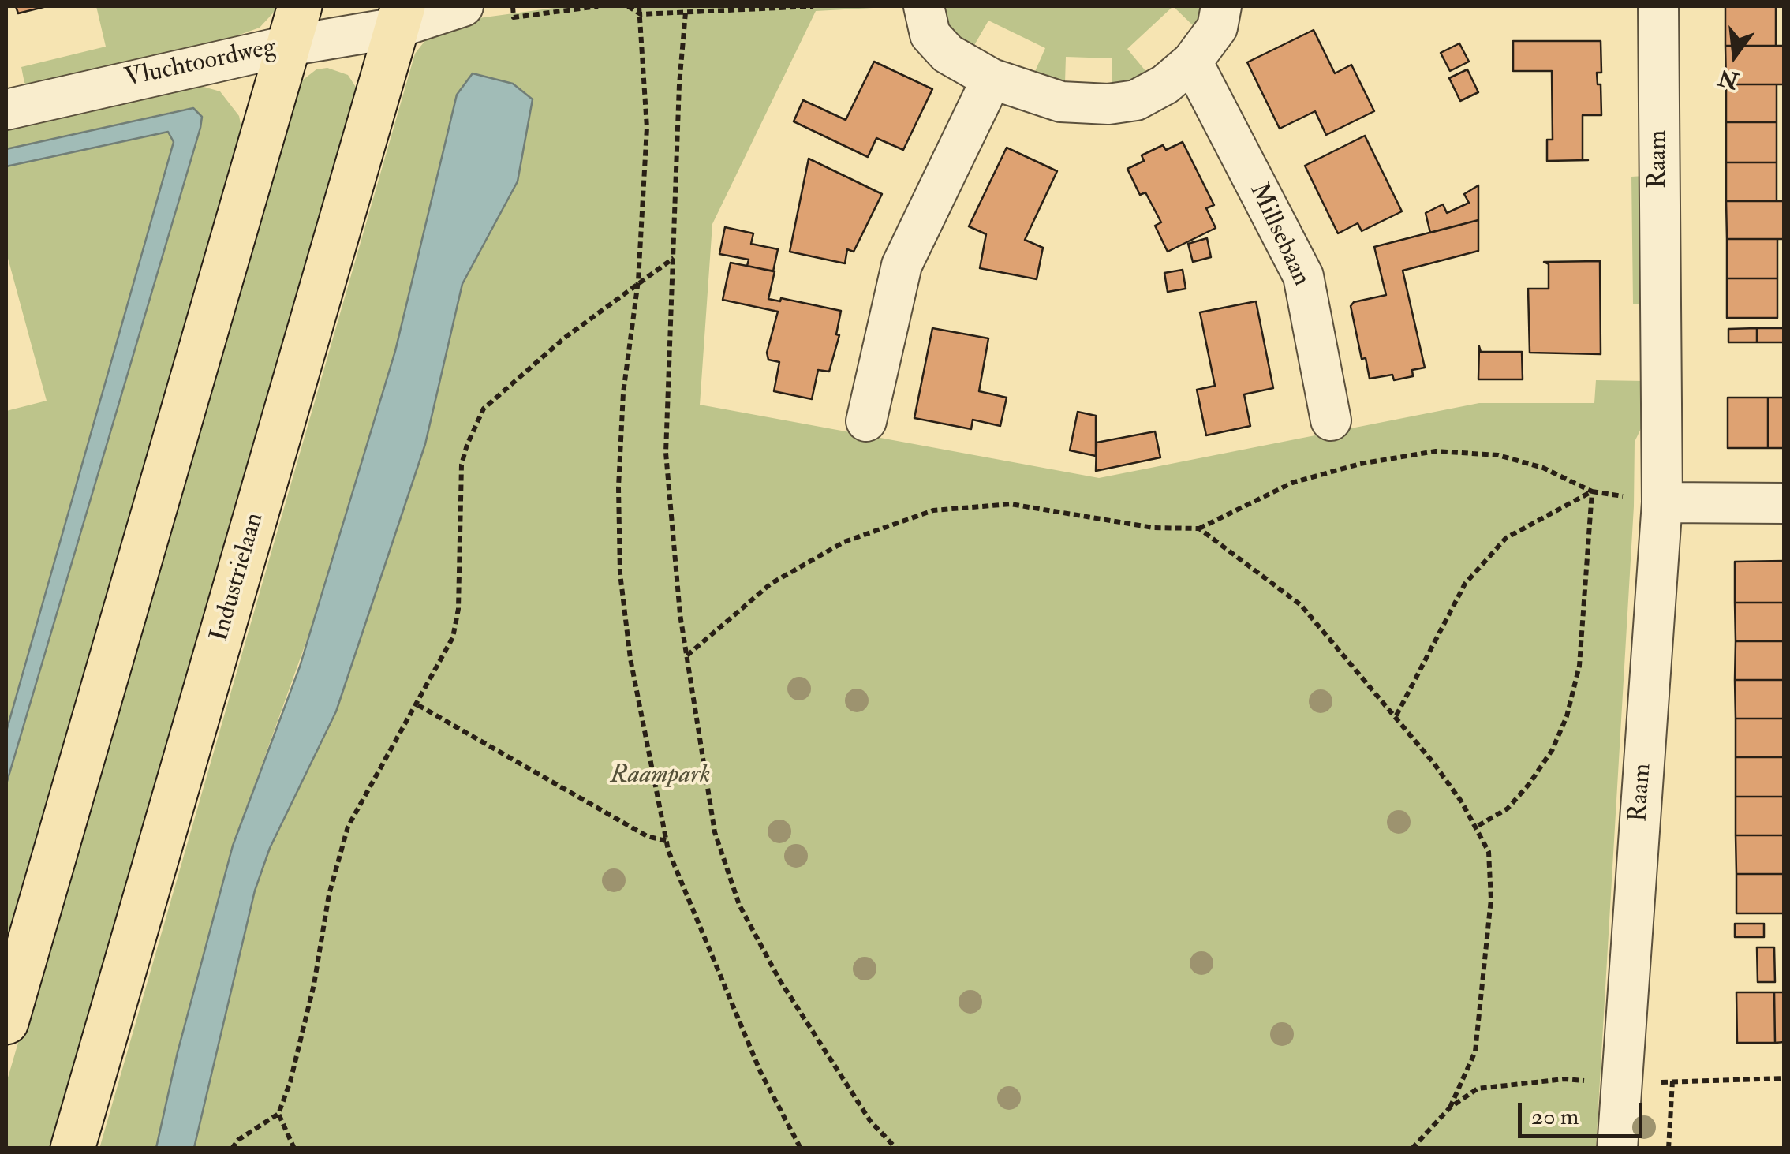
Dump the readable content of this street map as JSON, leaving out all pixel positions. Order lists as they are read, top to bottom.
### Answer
{
  "streets": {
    "main road": ["Industrielaan"],
    "street": ["Vluchtoordweg", "Raam", "Millsebaan"]
  },
  "crossings": [
    ["Vluchtoordweg", "Industrielaan"]
  ],
  "parks": ["Raampark"],
  "scale_bar": "20 m",
  "north": "bottom"
}
